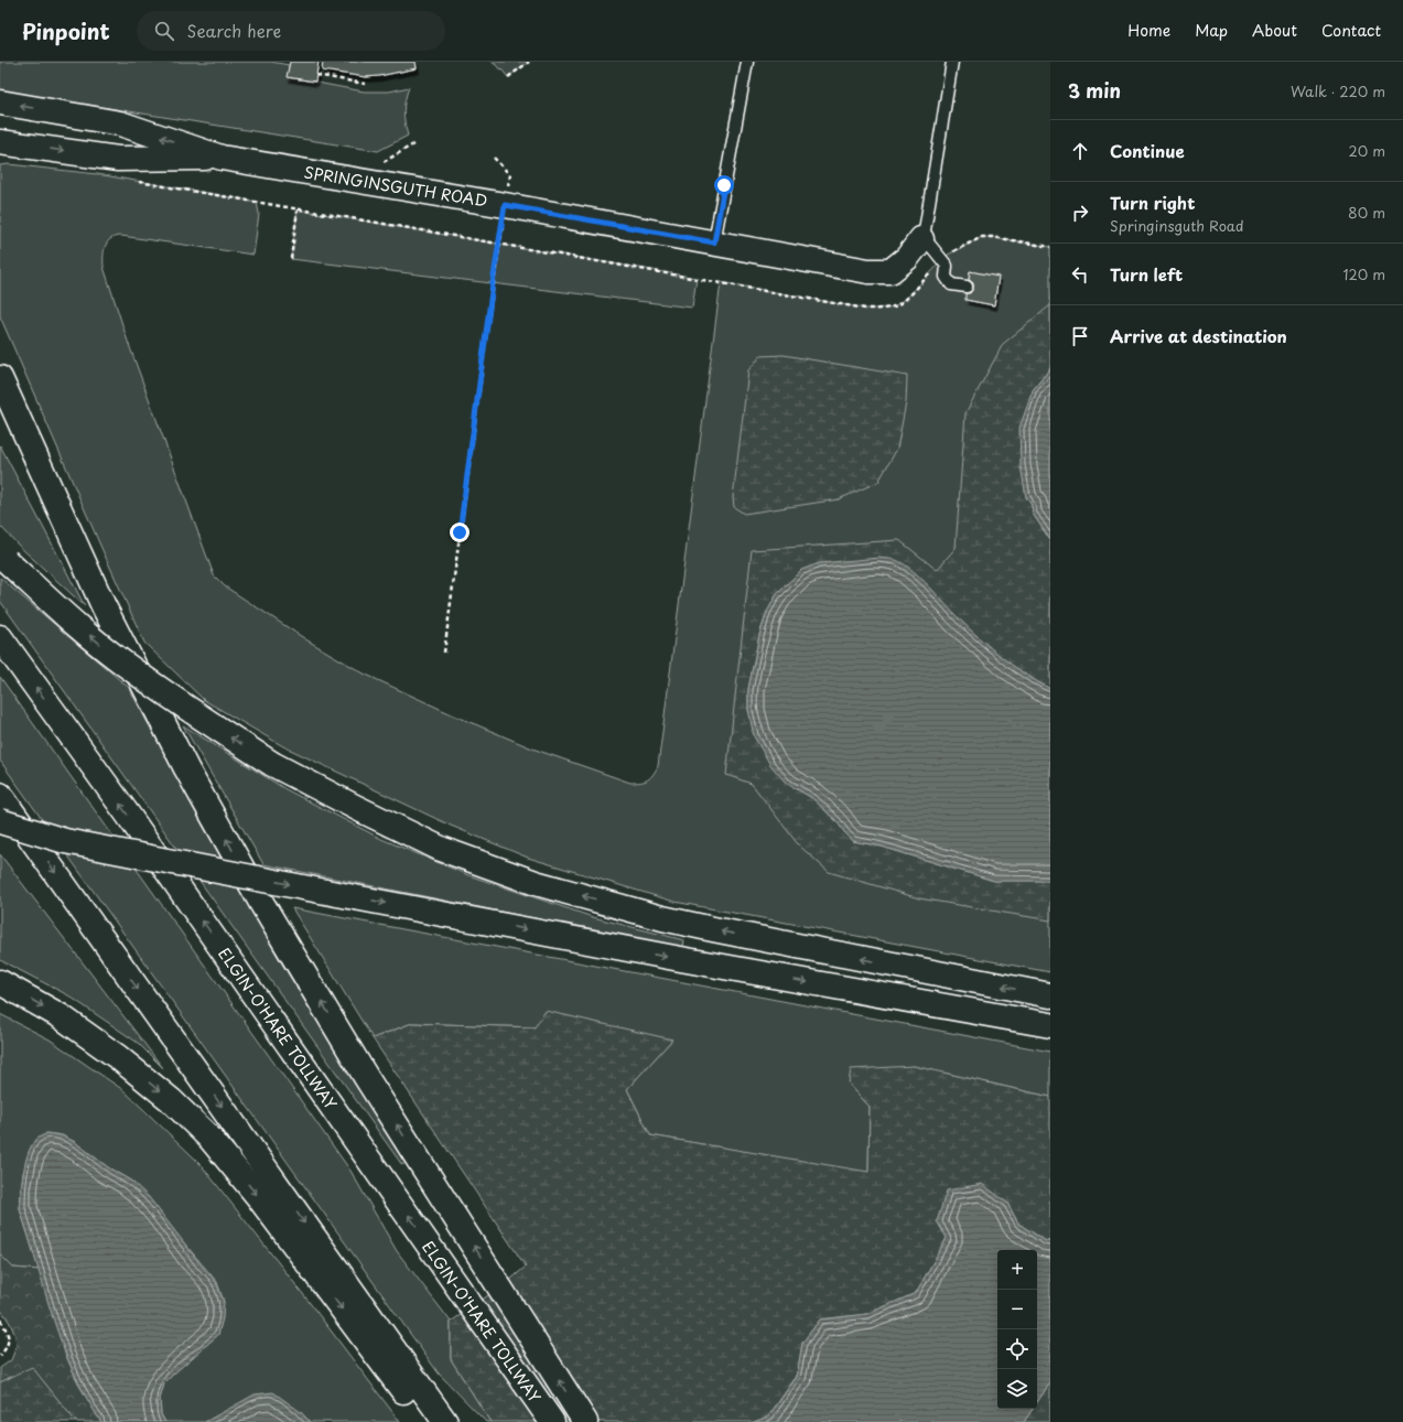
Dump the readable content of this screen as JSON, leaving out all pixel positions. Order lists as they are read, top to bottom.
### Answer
{
  "streets": {
    "main road": ["SPRINGINSGUTH ROAD", "ELGIN-O'HARE TOLLWAY"]
  },
  "page": {
    "header": "Pinpoint",
    "search": "Search here",
    "nav": [
      "Home",
      "Map",
      "About",
      "Contact"
    ],
    "heading": ["3 min", "Walk · 220 m"],
    "list": [
      ["Continue", "20 m"],
      ["Turn right", "Springinsguth Road", "80 m"],
      ["Turn left", "120 m"],
      "Arrive at destination"
    ],
    "map_buttons": ["+", "−"]
  }
}
